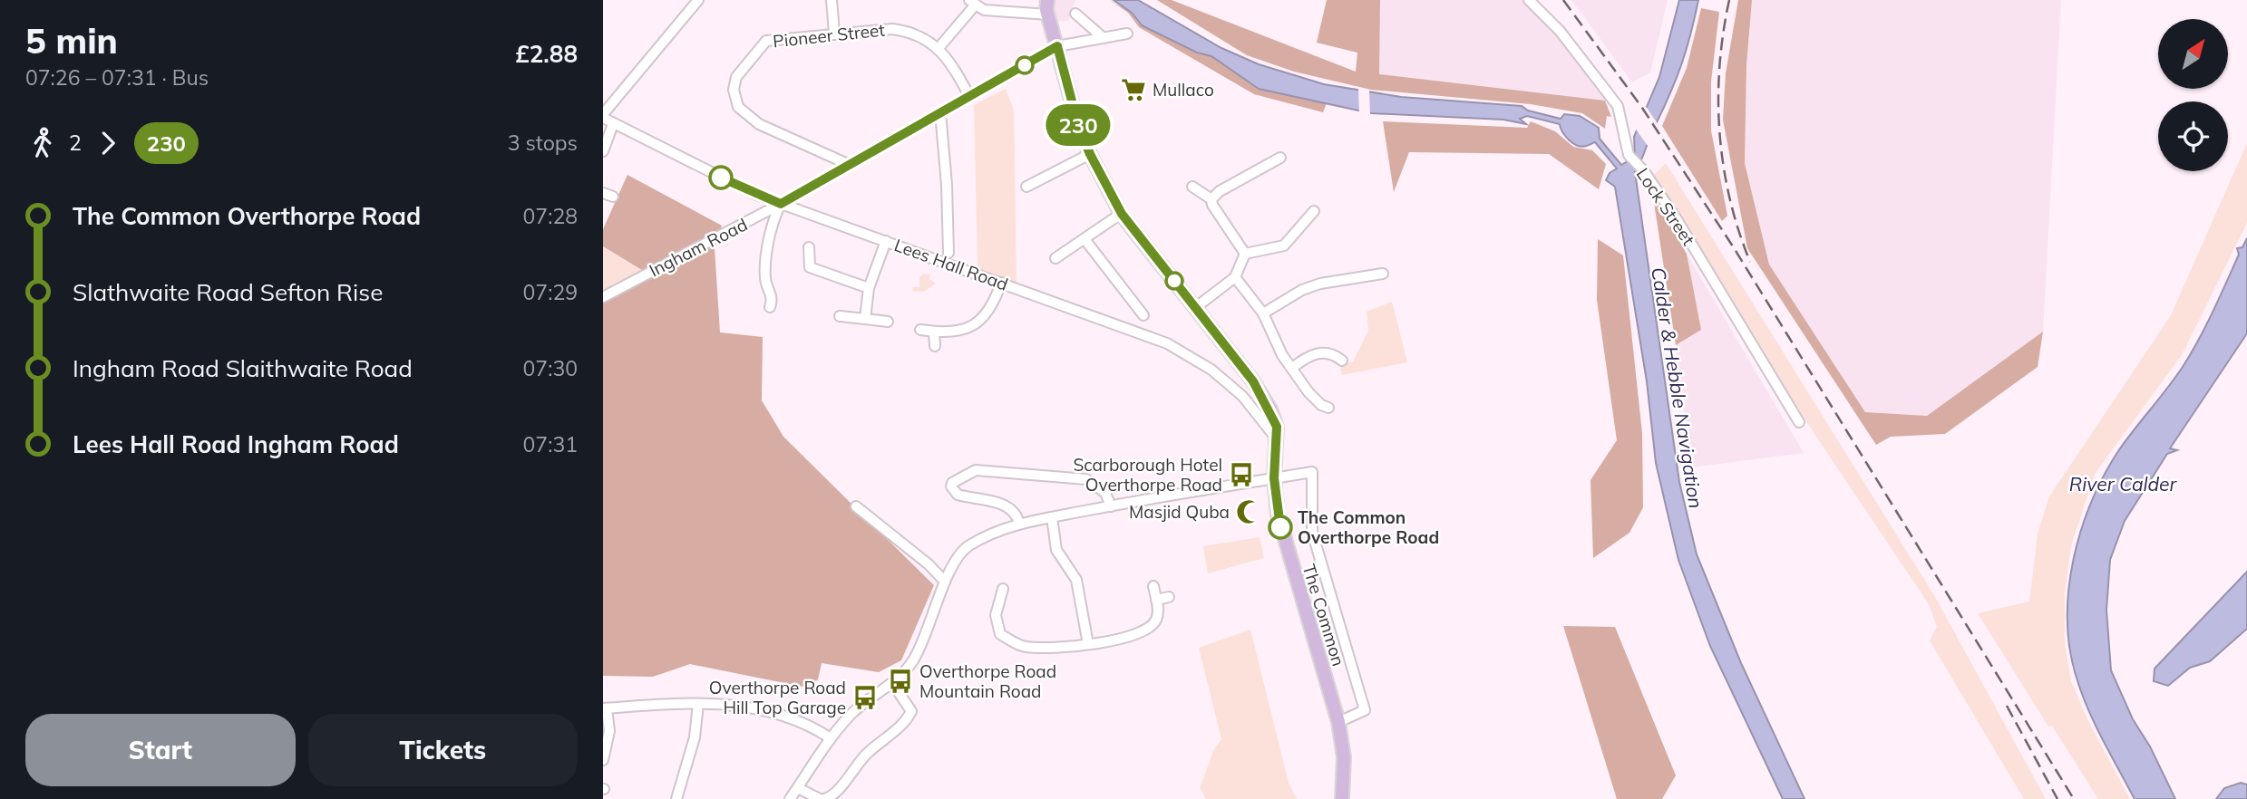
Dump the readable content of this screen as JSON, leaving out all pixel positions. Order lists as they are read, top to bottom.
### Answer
{
  "streets": {
    "main road": ["The Common"],
    "street": [
      "Pioneer Street",
      "Lock Street",
      "Ingham Road",
      "Lees Hall Road"
    ]
  },
  "crossings": [
    ["Pioneer Street", "Ingham Road"],
    ["Ingham Road", "Lees Hall Road"],
    ["Ingham Road", "The Common"],
    ["Lees Hall Road", "The Common"]
  ],
  "water": ["Calder & Hebble Navigation", "River Calder"],
  "places": {
    "supermarket": ["Mullaco"],
    "bus stop": ["Scarborough Hotel Overthorpe Road", "Overthorpe Road Mountain Road", "Overthorpe Road Hill Top Garage"],
    "mosque": ["Masjid Quba"],
    "other": ["The Common Overthorpe Road"]
  },
  "lines": ["bus line 230"],
  "north": "top right",
  "page": {
    "heading": ["5 min", "07:26 – 07:31 · Bus", "£2.88"],
    "on_map": "230",
    "legs": ["2", "230", "3 stops"],
    "list": [
      {
        "name": "The Common Overthorpe Road",
        "value": "07:28"
      },
      {
        "name": "Slathwaite Road Sefton Rise",
        "value": "07:29"
      },
      {
        "name": "Ingham Road Slaithwaite Road",
        "value": "07:30"
      },
      {
        "name": "Lees Hall Road Ingham Road",
        "value": "07:31"
      }
    ],
    "buttons": ["Start", "Tickets"]
  }
}
